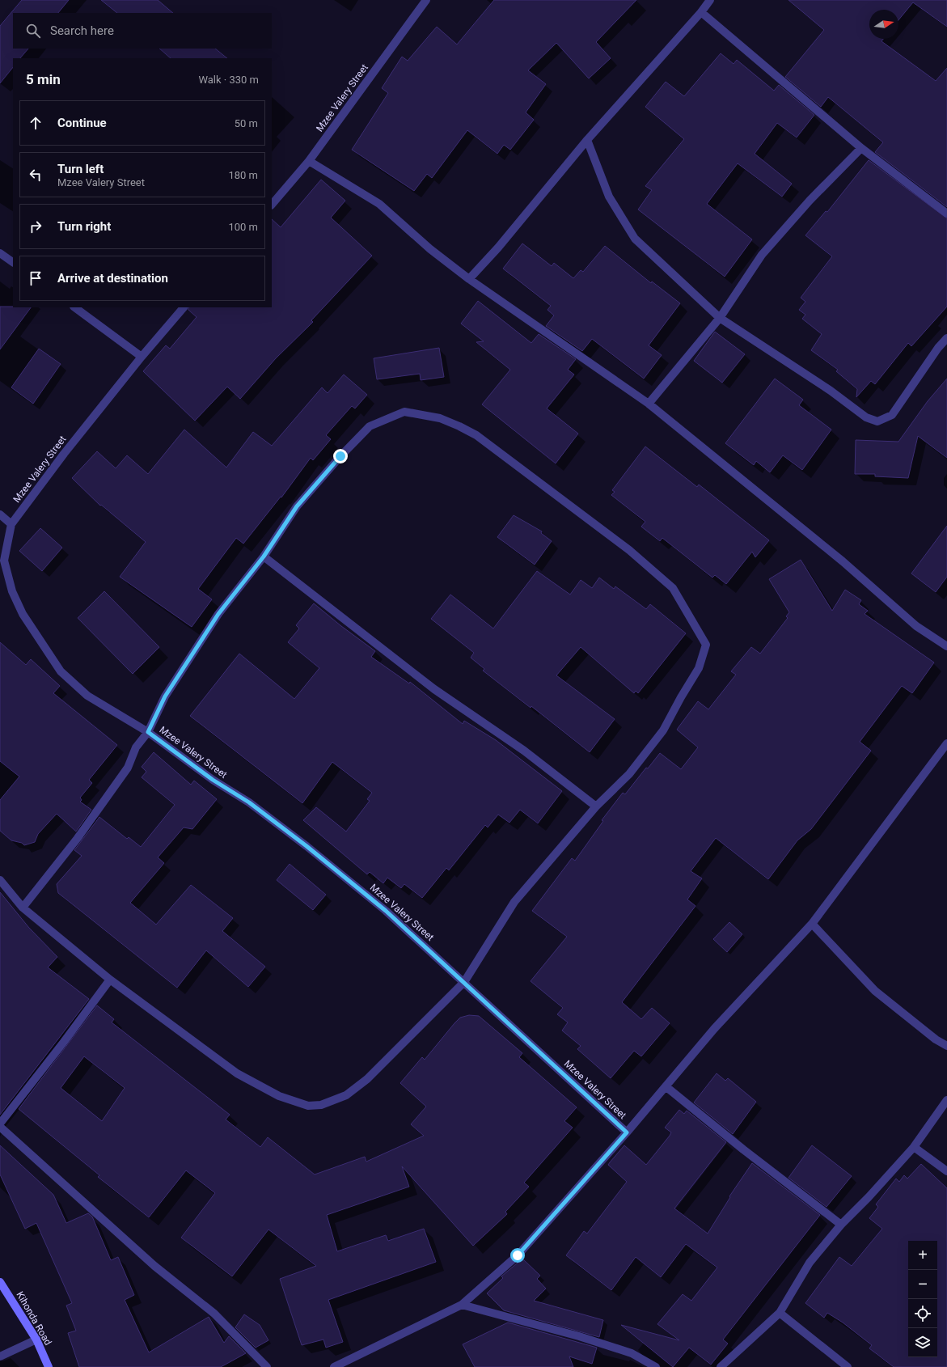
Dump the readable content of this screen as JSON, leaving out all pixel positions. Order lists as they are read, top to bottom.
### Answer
{
  "streets": {
    "street": ["Mzee Valery Street", "Kihonda Road"]
  },
  "north": "right",
  "page": {
    "search": "Search here",
    "heading": ["5 min", "Walk · 330 m"],
    "list": [
      ["Continue", "50 m"],
      ["Turn left", "Mzee Valery Street", "180 m"],
      ["Turn right", "100 m"],
      "Arrive at destination"
    ],
    "map_buttons": ["+", "−"]
  }
}
